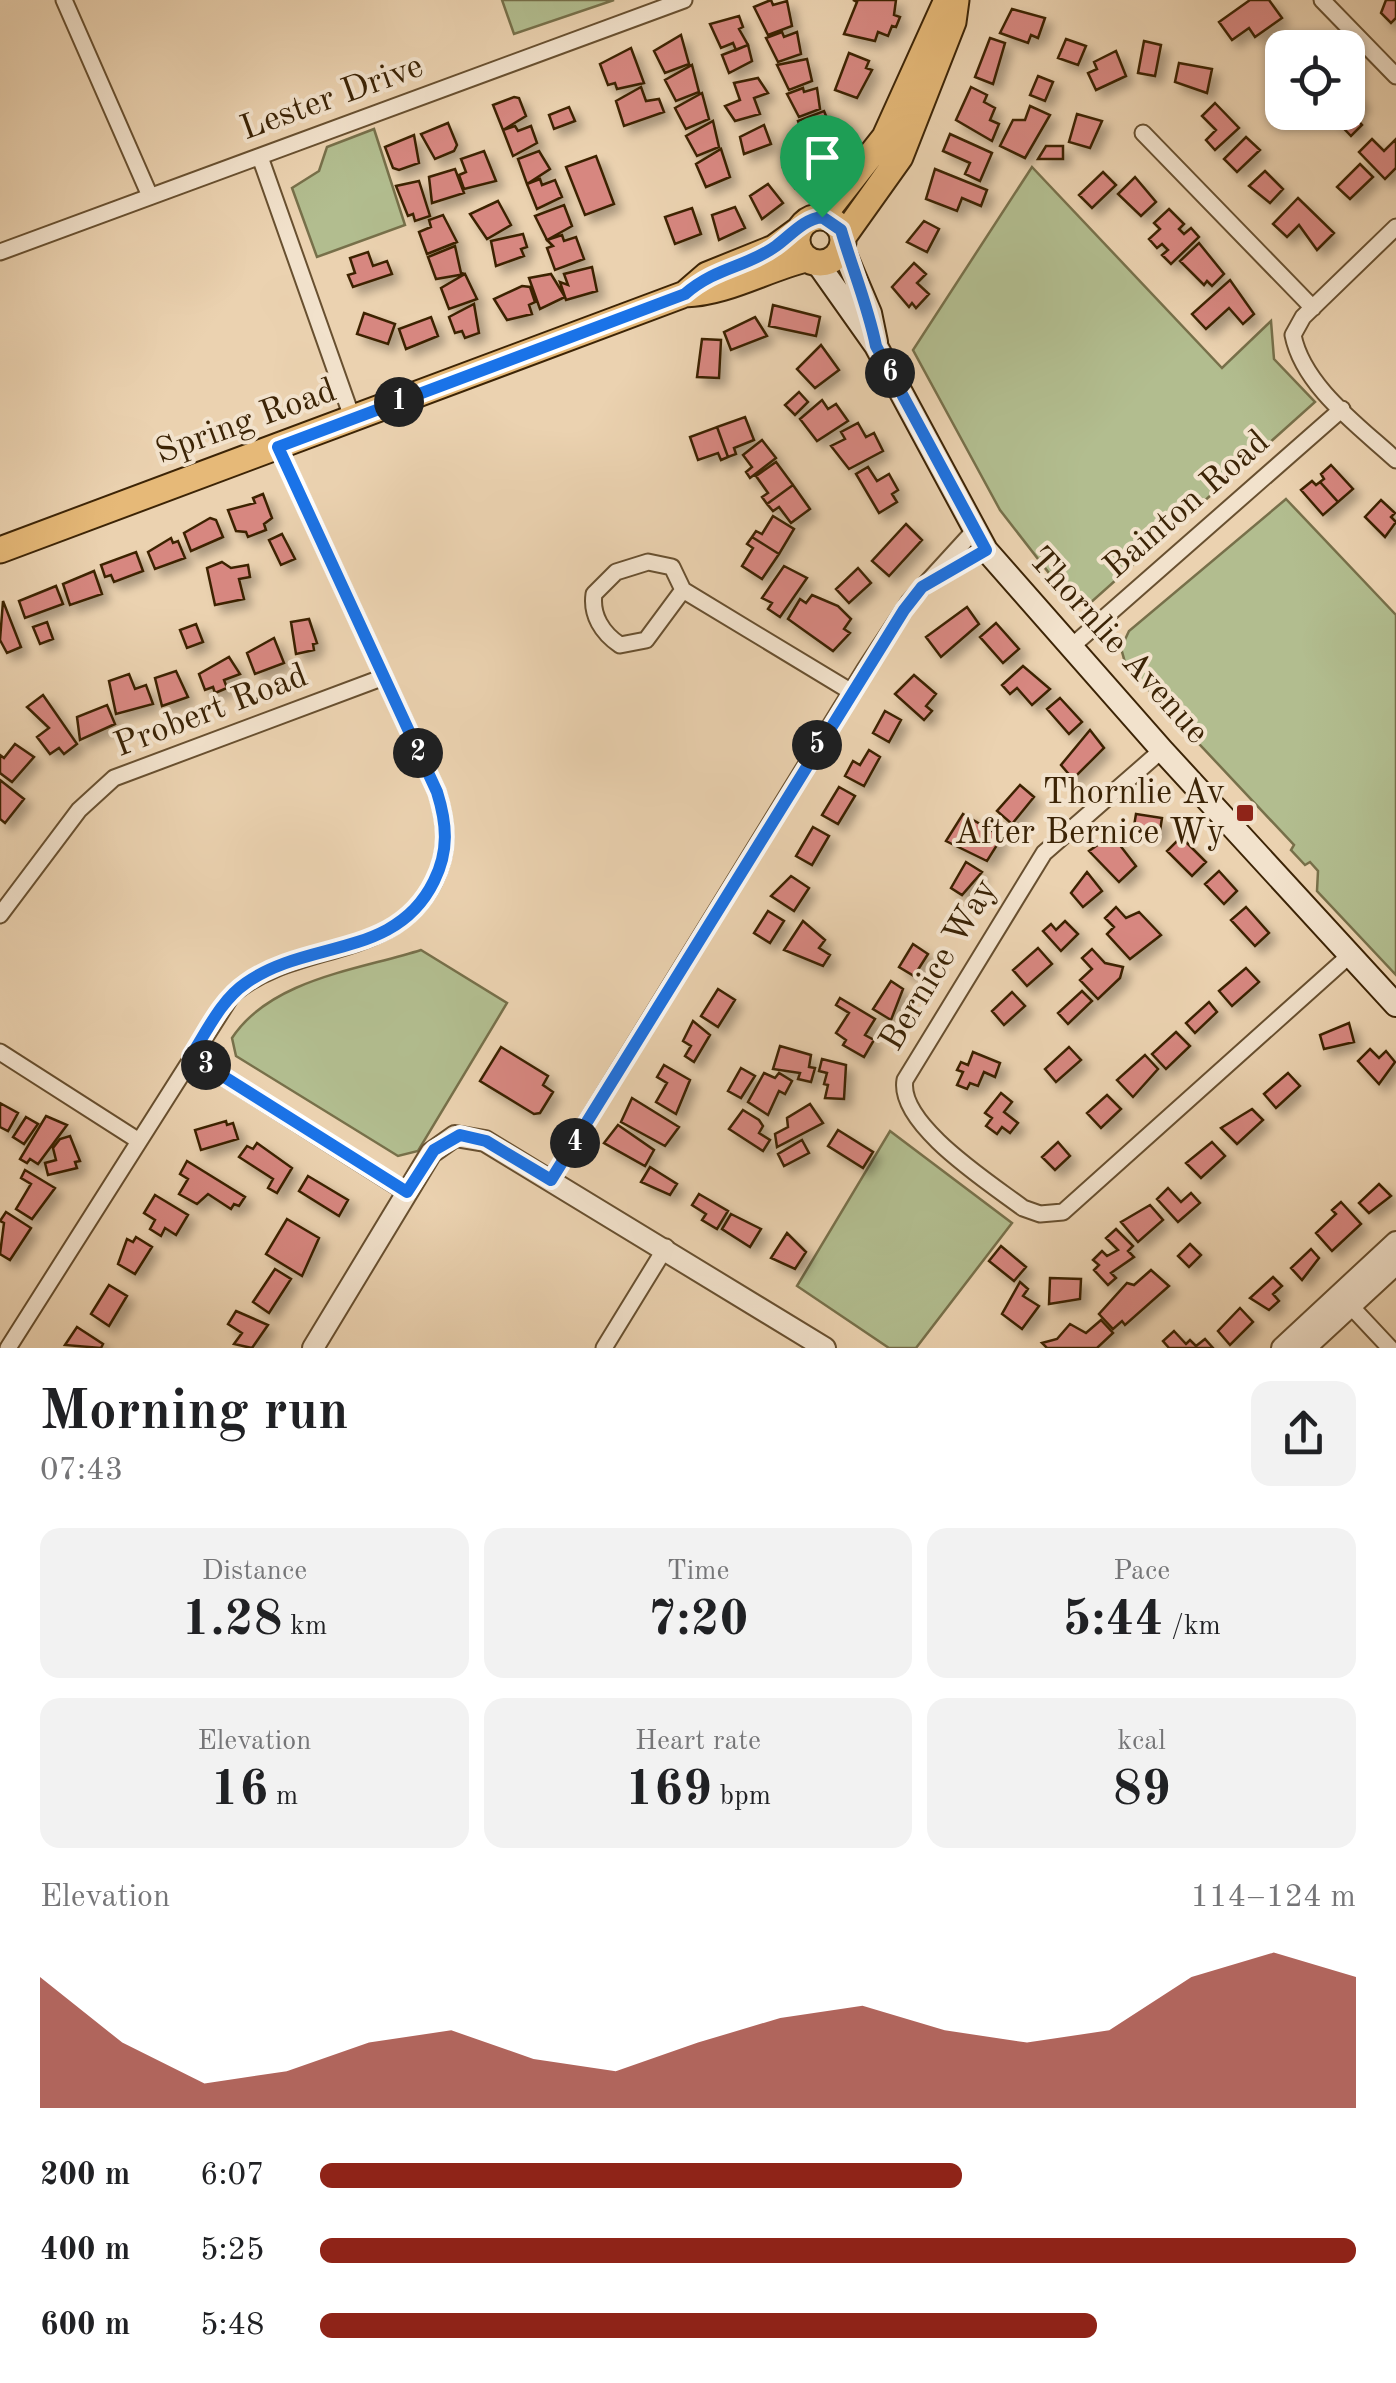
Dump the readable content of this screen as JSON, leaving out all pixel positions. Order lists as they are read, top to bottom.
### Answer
{
  "streets": {
    "main road": ["Spring Road", "Thornlie Avenue"],
    "street": [
      "Lester Drive",
      "Bainton Road",
      "Probert Road",
      "Bernice Way"
    ]
  },
  "crossings": [
    ["Spring Road", "Thornlie Avenue"],
    ["Bainton Road", "Thornlie Avenue"],
    ["Thornlie Avenue", "Bernice Way"]
  ],
  "places": {
    "transit": ["Thornlie Av After Bernice Wy"]
  },
  "page": {
    "pins": [
      "6",
      "1",
      "5",
      "2",
      "3",
      "4"
    ],
    "heading": ["Morning run", "07:43"],
    "stats": [
      ["Distance", "1.28 km"],
      ["Time", "7:20"],
      ["Pace", "5:44 /km"],
      ["Elevation", "16 m"],
      ["Heart rate", "169 bpm"],
      ["kcal", "89"]
    ],
    "chart": ["Elevation", "114–124 m"],
    "list": [
      {
        "name": "200 m",
        "note": "6:07"
      },
      {
        "name": "400 m",
        "note": "5:25"
      },
      {
        "name": "600 m",
        "note": "5:48"
      }
    ]
  }
}
